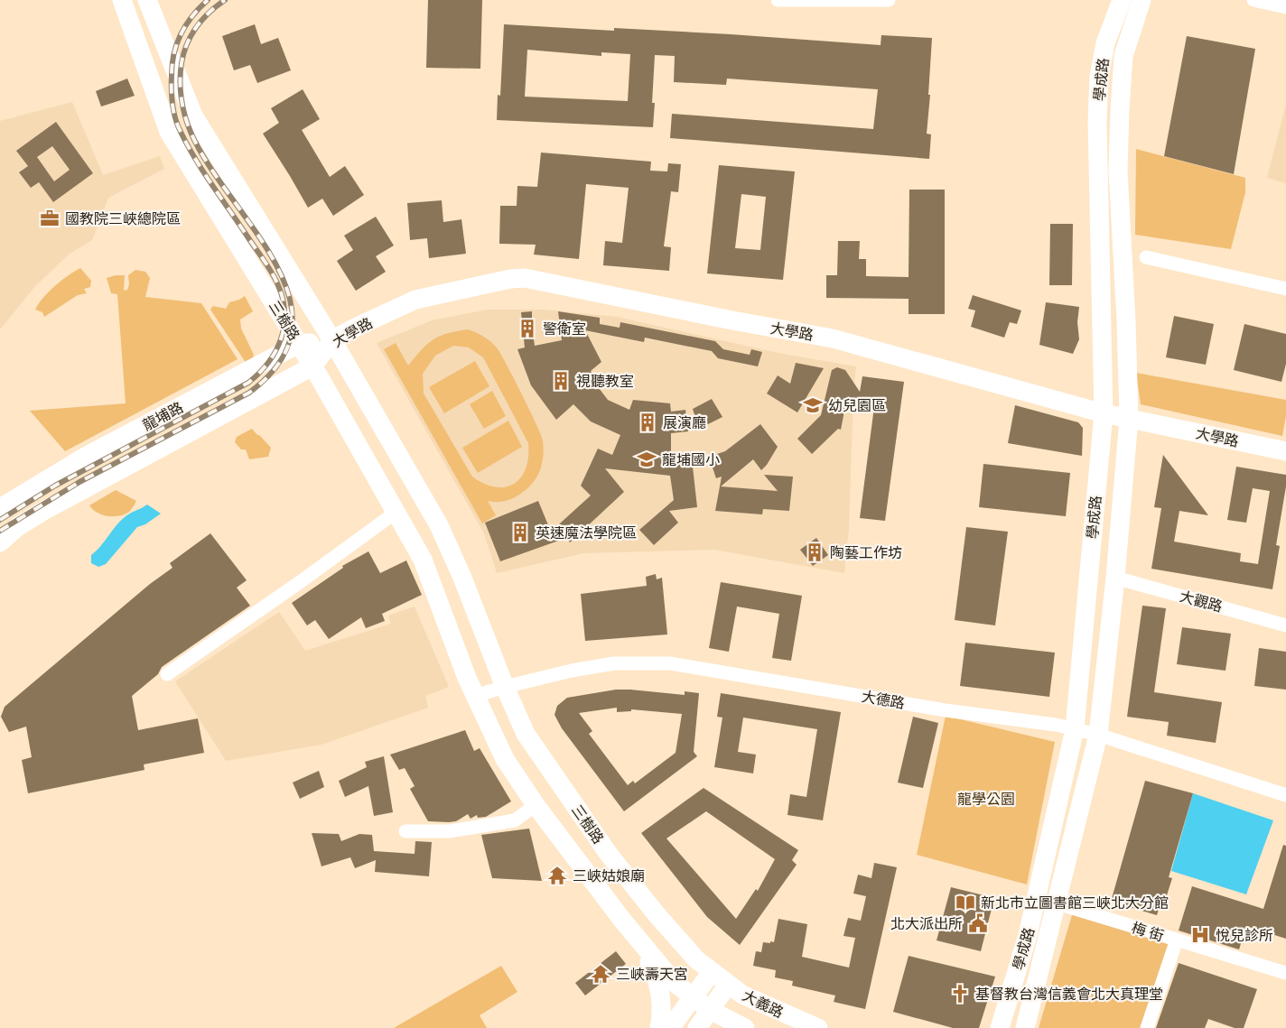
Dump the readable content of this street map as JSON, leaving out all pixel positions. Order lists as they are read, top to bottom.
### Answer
{
  "streets": {
    "street": [
      "學成路",
      "三樹路",
      "大學路",
      "龍埔路",
      "大觀路",
      "大德路",
      "梅 街",
      "大義路"
    ]
  },
  "crossings": [
    ["學成路", "大學路"],
    ["學成路", "大觀路"],
    ["學成路", "大德路"],
    ["學成路", "梅 街"],
    ["三樹路", "大學路"],
    ["三樹路", "龍埔路"],
    ["三樹路", "大德路"],
    ["三樹路", "大義路"],
    ["大學路", "龍埔路"]
  ],
  "parks": ["龍學公園"],
  "places": {
    "office": ["國教院三峽總院區"],
    "building": [
      "警衛室",
      "視聽教室",
      "展演廳",
      "英速魔法學院區",
      "陶藝工作坊"
    ],
    "school or university": ["幼兒園區", "龍埔國小"],
    "temple": ["三峽姑娘廟", "三峽壽天宮"],
    "library": ["新北市立圖書館三峽北大分館"],
    "public building": ["北大派出所"],
    "hospital": ["悅兒診所"],
    "church": ["基督教台灣信義會北大真理堂"]
  }
}
